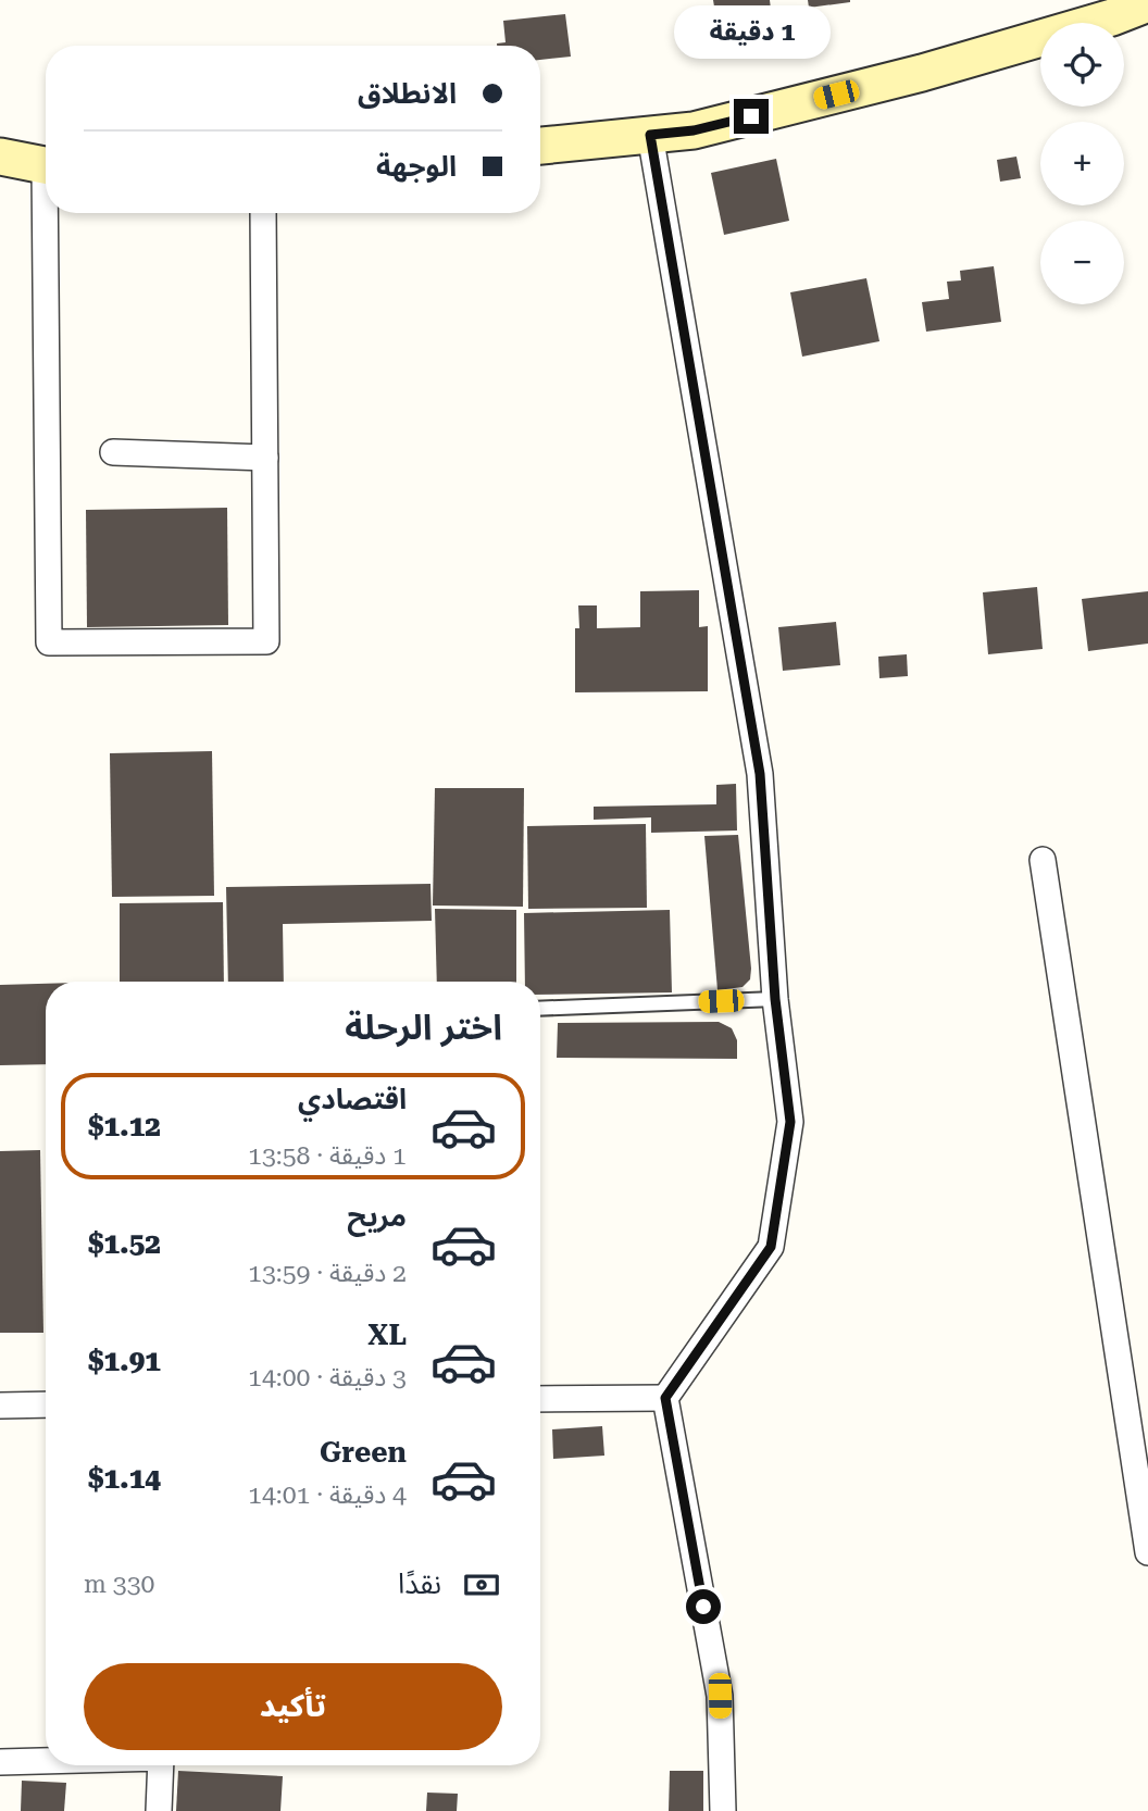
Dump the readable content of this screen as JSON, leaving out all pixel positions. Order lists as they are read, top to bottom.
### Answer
{
  "page": {
    "bubble": "1 دقيقة",
    "map_buttons": ["+", "−"],
    "banner": ["الانطلاق", "الوجهة"],
    "heading": "اختر الرحلة",
    "list": [
      {
        "name": "اقتصادي",
        "note": "1 دقيقة · 13:58",
        "value": "$1.12"
      },
      {
        "name": "مريح",
        "note": "2 دقيقة · 13:59",
        "value": "$1.52"
      },
      {
        "name": "XL",
        "note": "3 دقيقة · 14:00",
        "value": "$1.91"
      },
      {
        "name": "Green",
        "note": "4 دقيقة · 14:01",
        "value": "$1.14"
      }
    ],
    "pay": ["نقدًا", "330 m"],
    "buttons": "تأكيد"
  }
}
